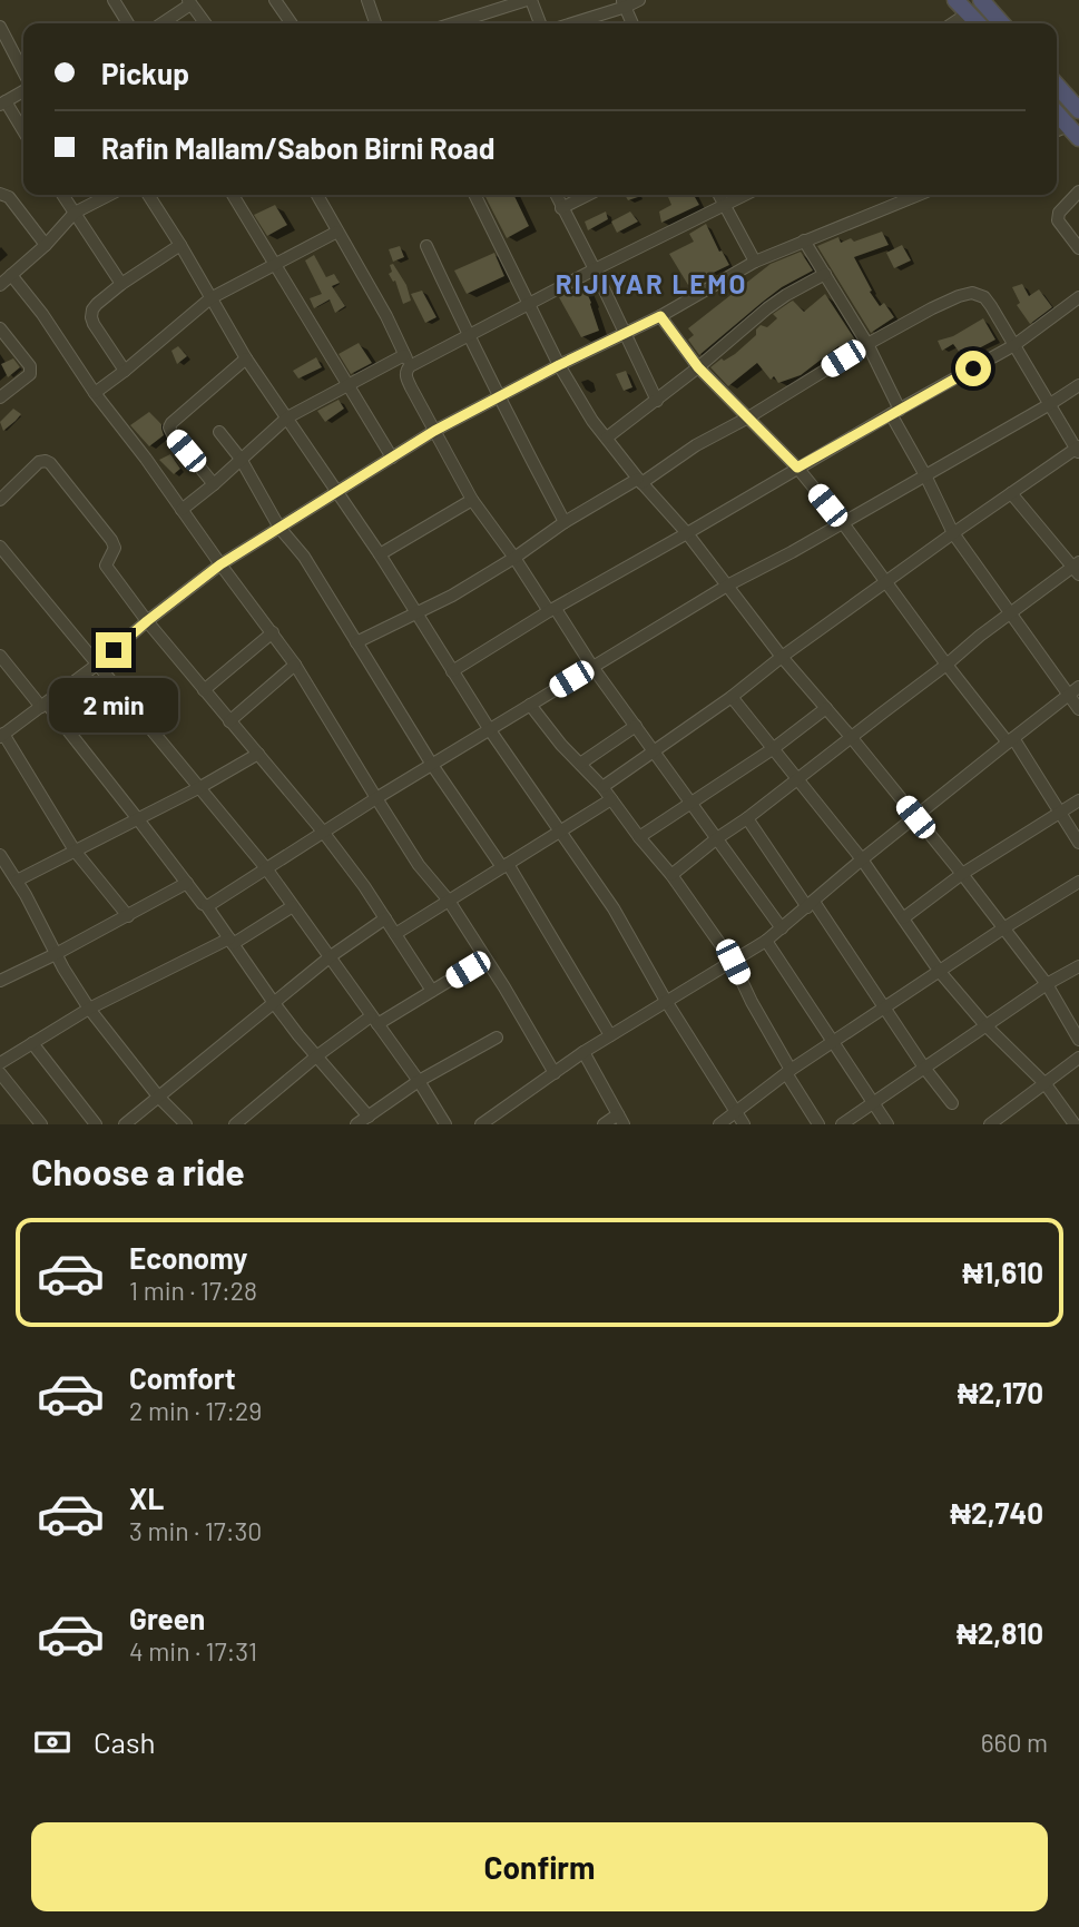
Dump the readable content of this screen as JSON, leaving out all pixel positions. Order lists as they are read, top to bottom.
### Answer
{
  "districts": ["RIJIYAR LEMO"],
  "page": {
    "banner": ["Pickup", "Rafin Mallam/Sabon Birni Road"],
    "bubble": "2 min",
    "heading": "Choose a ride",
    "list": [
      {
        "name": "Economy",
        "note": "1 min · 17:28",
        "value": "₦1,610"
      },
      {
        "name": "Comfort",
        "note": "2 min · 17:29",
        "value": "₦2,170"
      },
      {
        "name": "XL",
        "note": "3 min · 17:30",
        "value": "₦2,740"
      },
      {
        "name": "Green",
        "note": "4 min · 17:31",
        "value": "₦2,810"
      }
    ],
    "pay": ["Cash", "660 m"],
    "buttons": "Confirm"
  }
}
